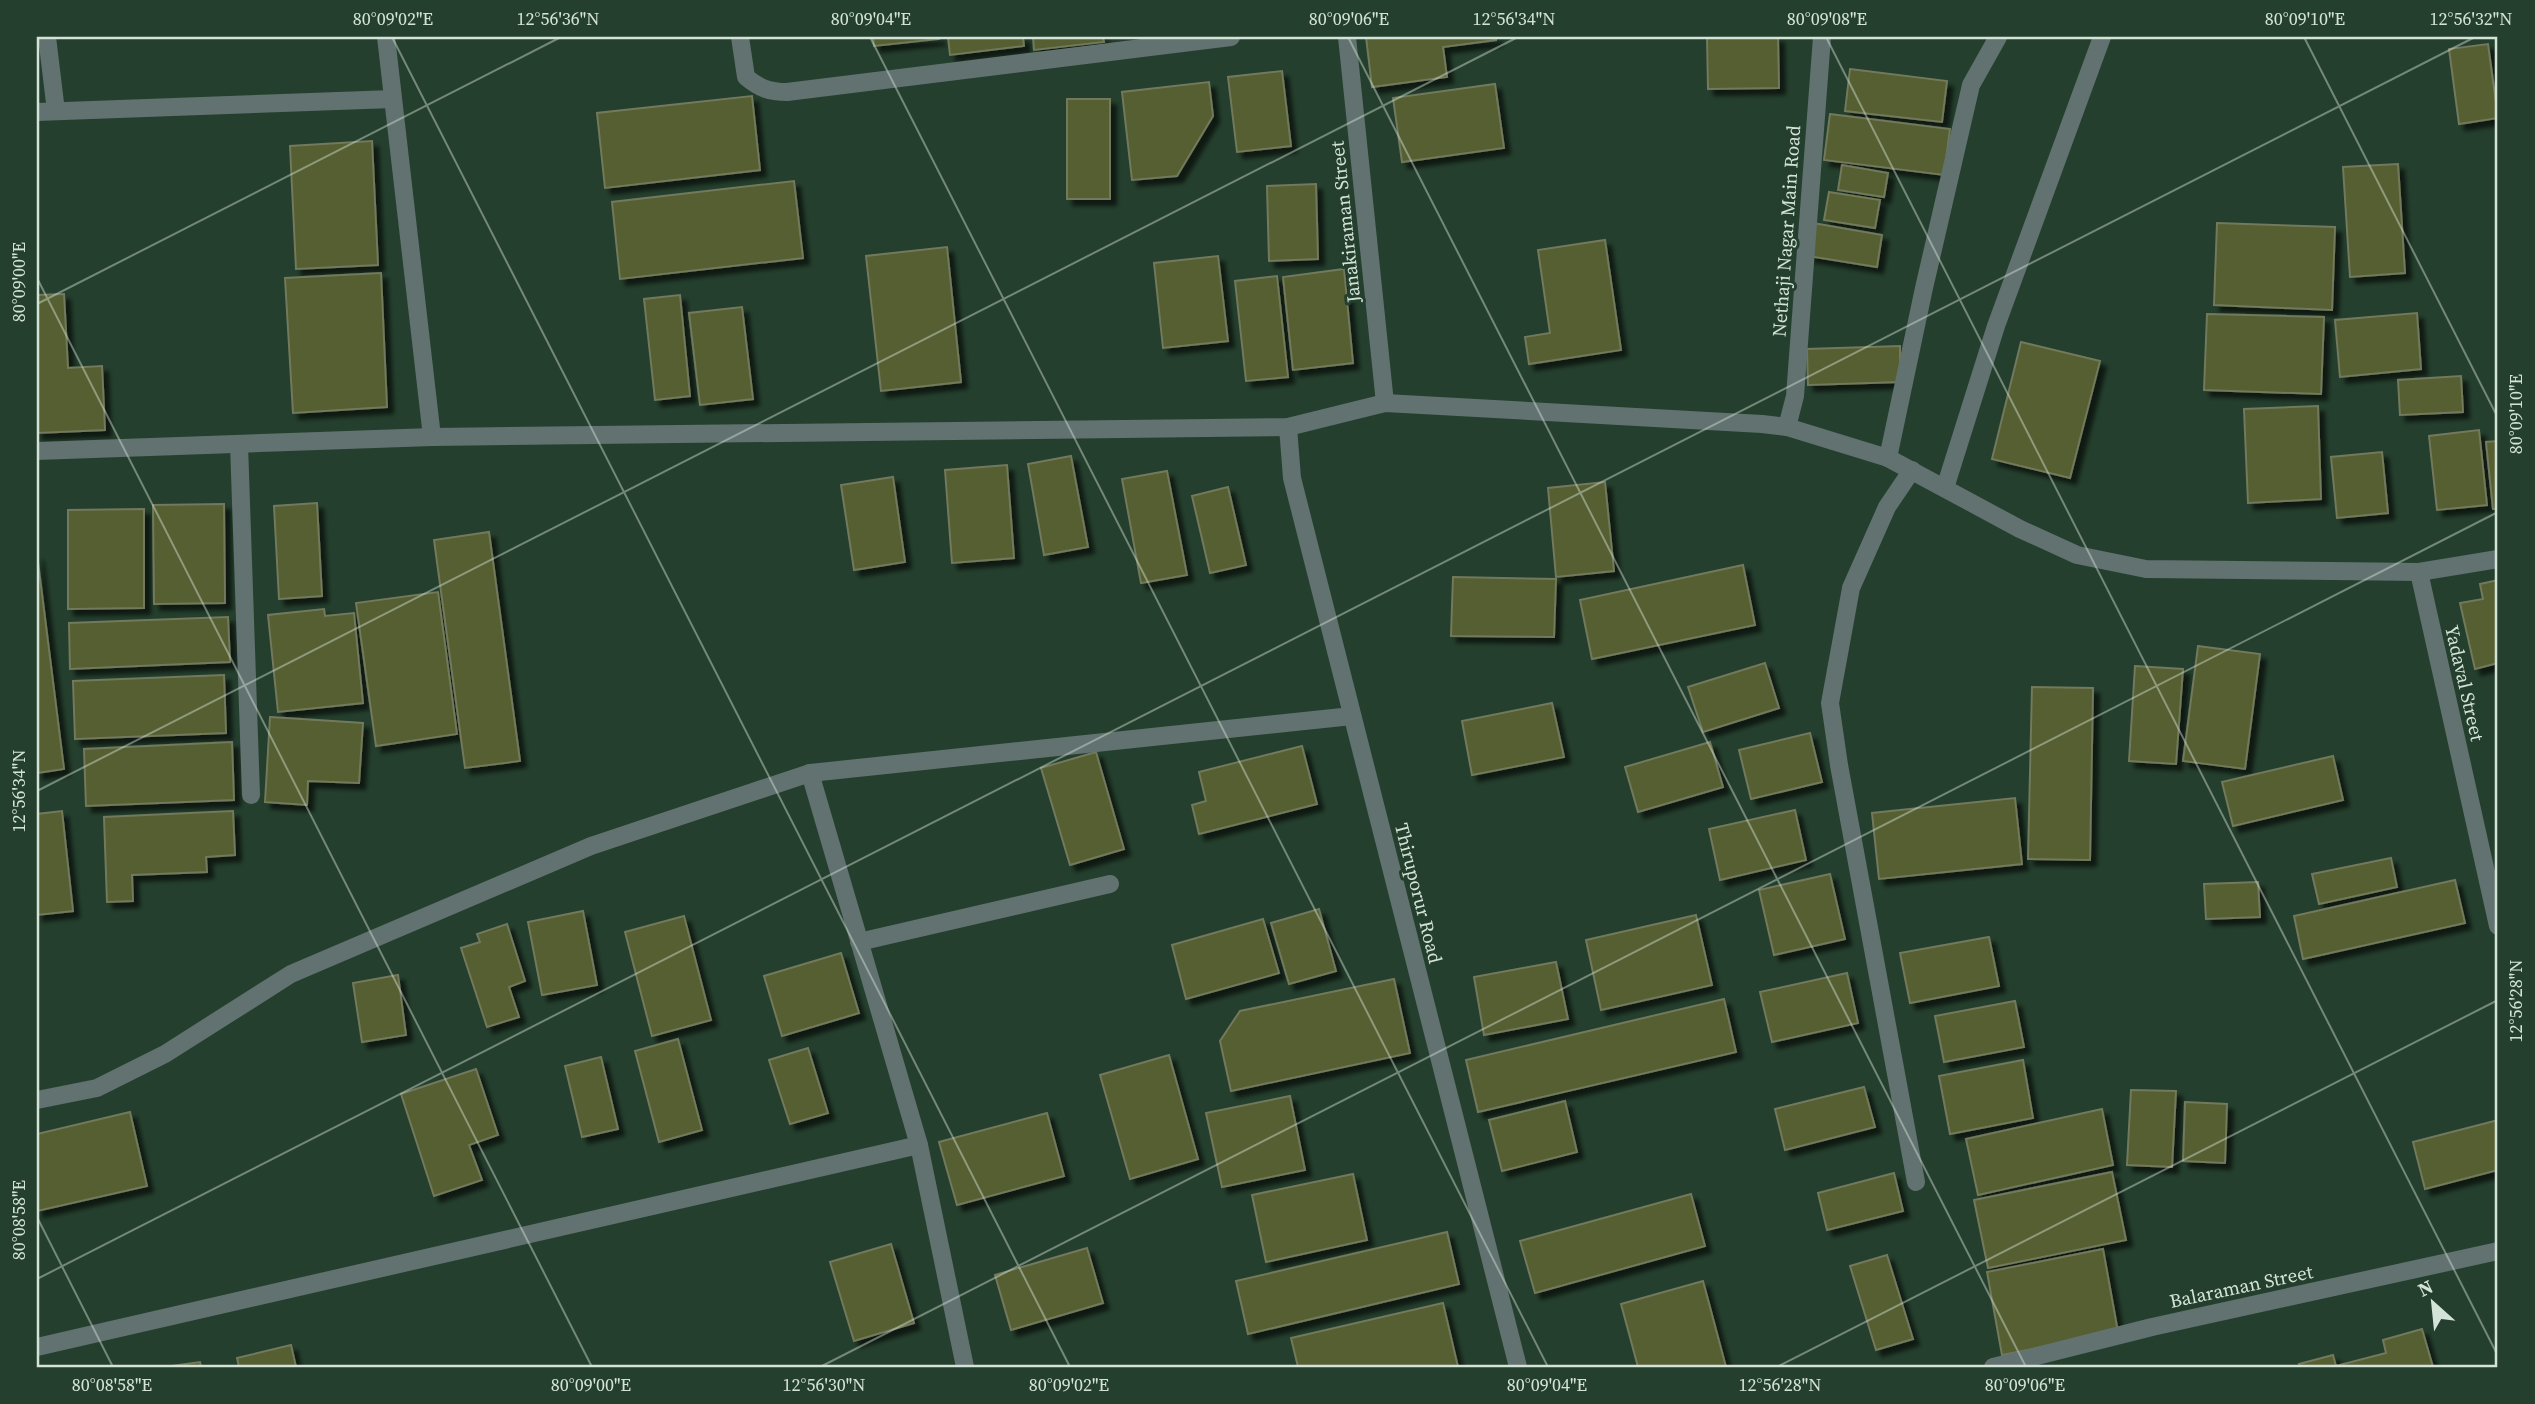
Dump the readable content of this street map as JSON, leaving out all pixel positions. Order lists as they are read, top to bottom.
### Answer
{
  "streets": {
    "street": [
      "Janakiraman Street",
      "Nethaji Nagar Main Road",
      "Yadaval Street",
      "Thiruporur Road",
      "Balaraman Street"
    ]
  },
  "north": "top left",
  "coordinates": [
    "80°09'02\"E",
    "12°56'36\"N",
    "80°09'04\"E",
    "80°09'06\"E",
    "12°56'34\"N",
    "80°09'08\"E",
    "80°09'10\"E",
    "12°56'32\"N",
    "80°09'00\"E",
    "12°56'28\"N",
    "80°08'58\"E",
    "12°56'30\"N"
  ]
}
